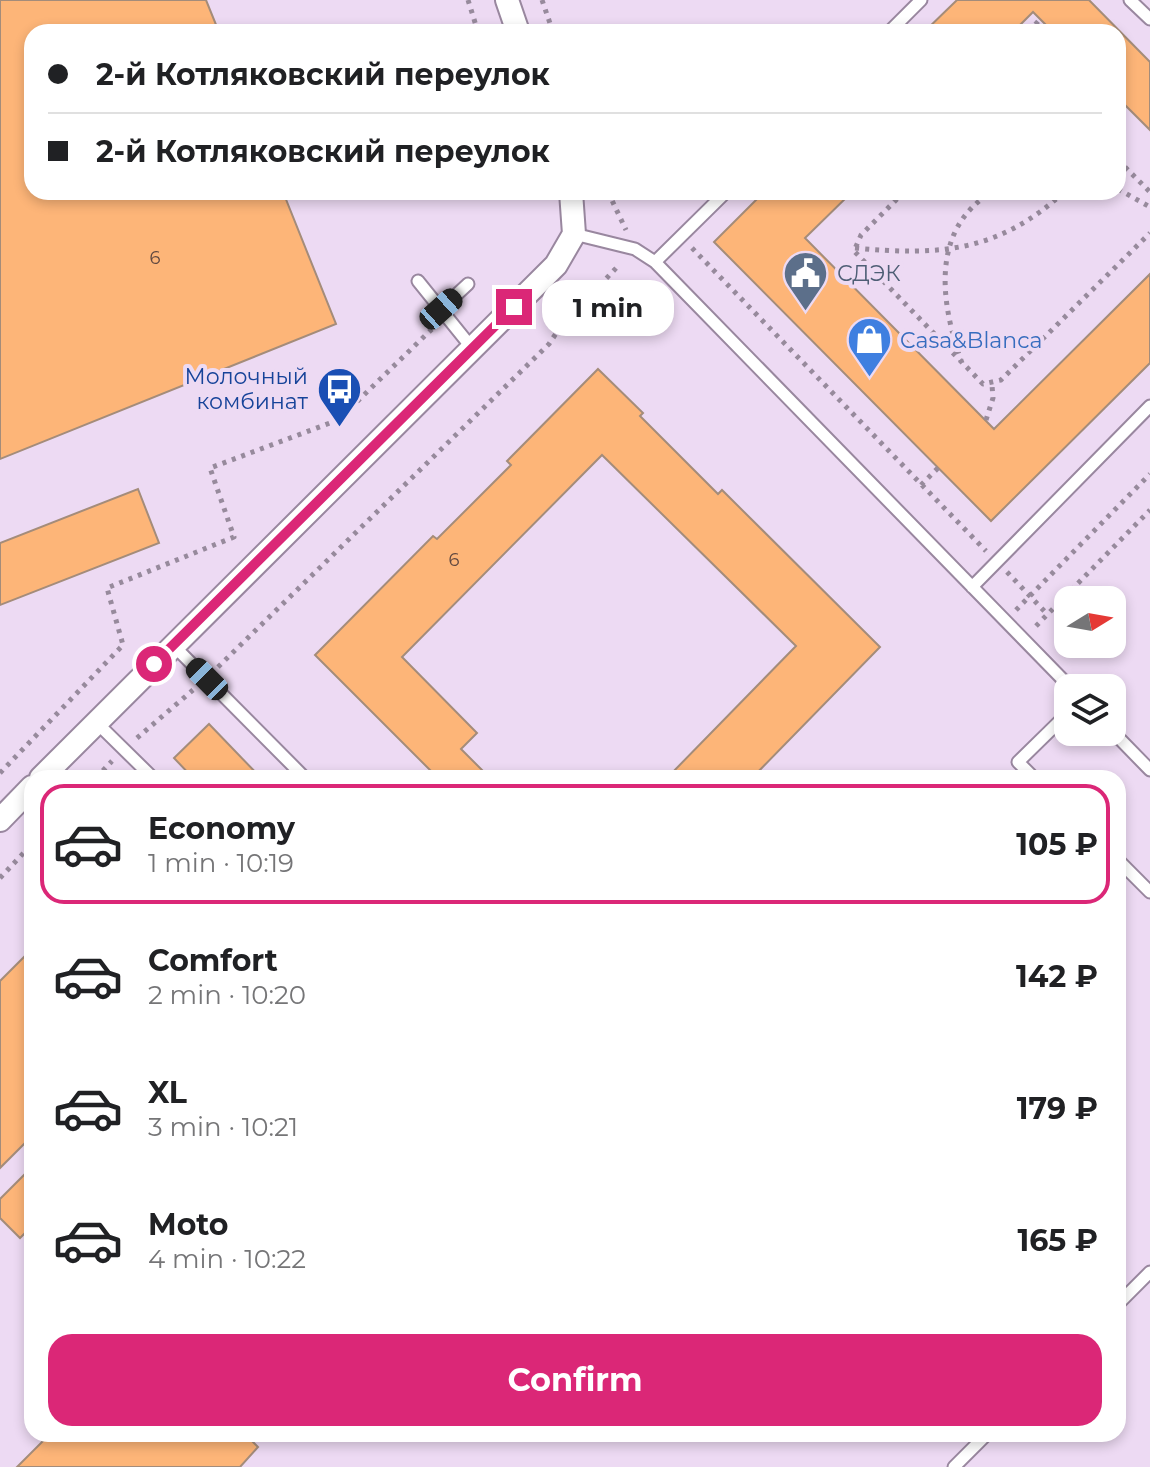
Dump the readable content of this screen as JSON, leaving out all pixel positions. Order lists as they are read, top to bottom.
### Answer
{
  "places": {
    "public building": ["СДЭК"],
    "shop": ["Casa&Blanca"],
    "bus stop": ["Молочный комбинат"]
  },
  "house_numbers": ["6", "6"],
  "north": "right",
  "page": {
    "banner": ["2-й Котляковский переулок", "2-й Котляковский переулок"],
    "bubble": "1 min",
    "list": [
      {
        "name": "Economy",
        "note": "1 min · 10:19",
        "value": "105 ₽"
      },
      {
        "name": "Comfort",
        "note": "2 min · 10:20",
        "value": "142 ₽"
      },
      {
        "name": "XL",
        "note": "3 min · 10:21",
        "value": "179 ₽"
      },
      {
        "name": "Moto",
        "note": "4 min · 10:22",
        "value": "165 ₽"
      }
    ],
    "buttons": "Confirm"
  }
}
